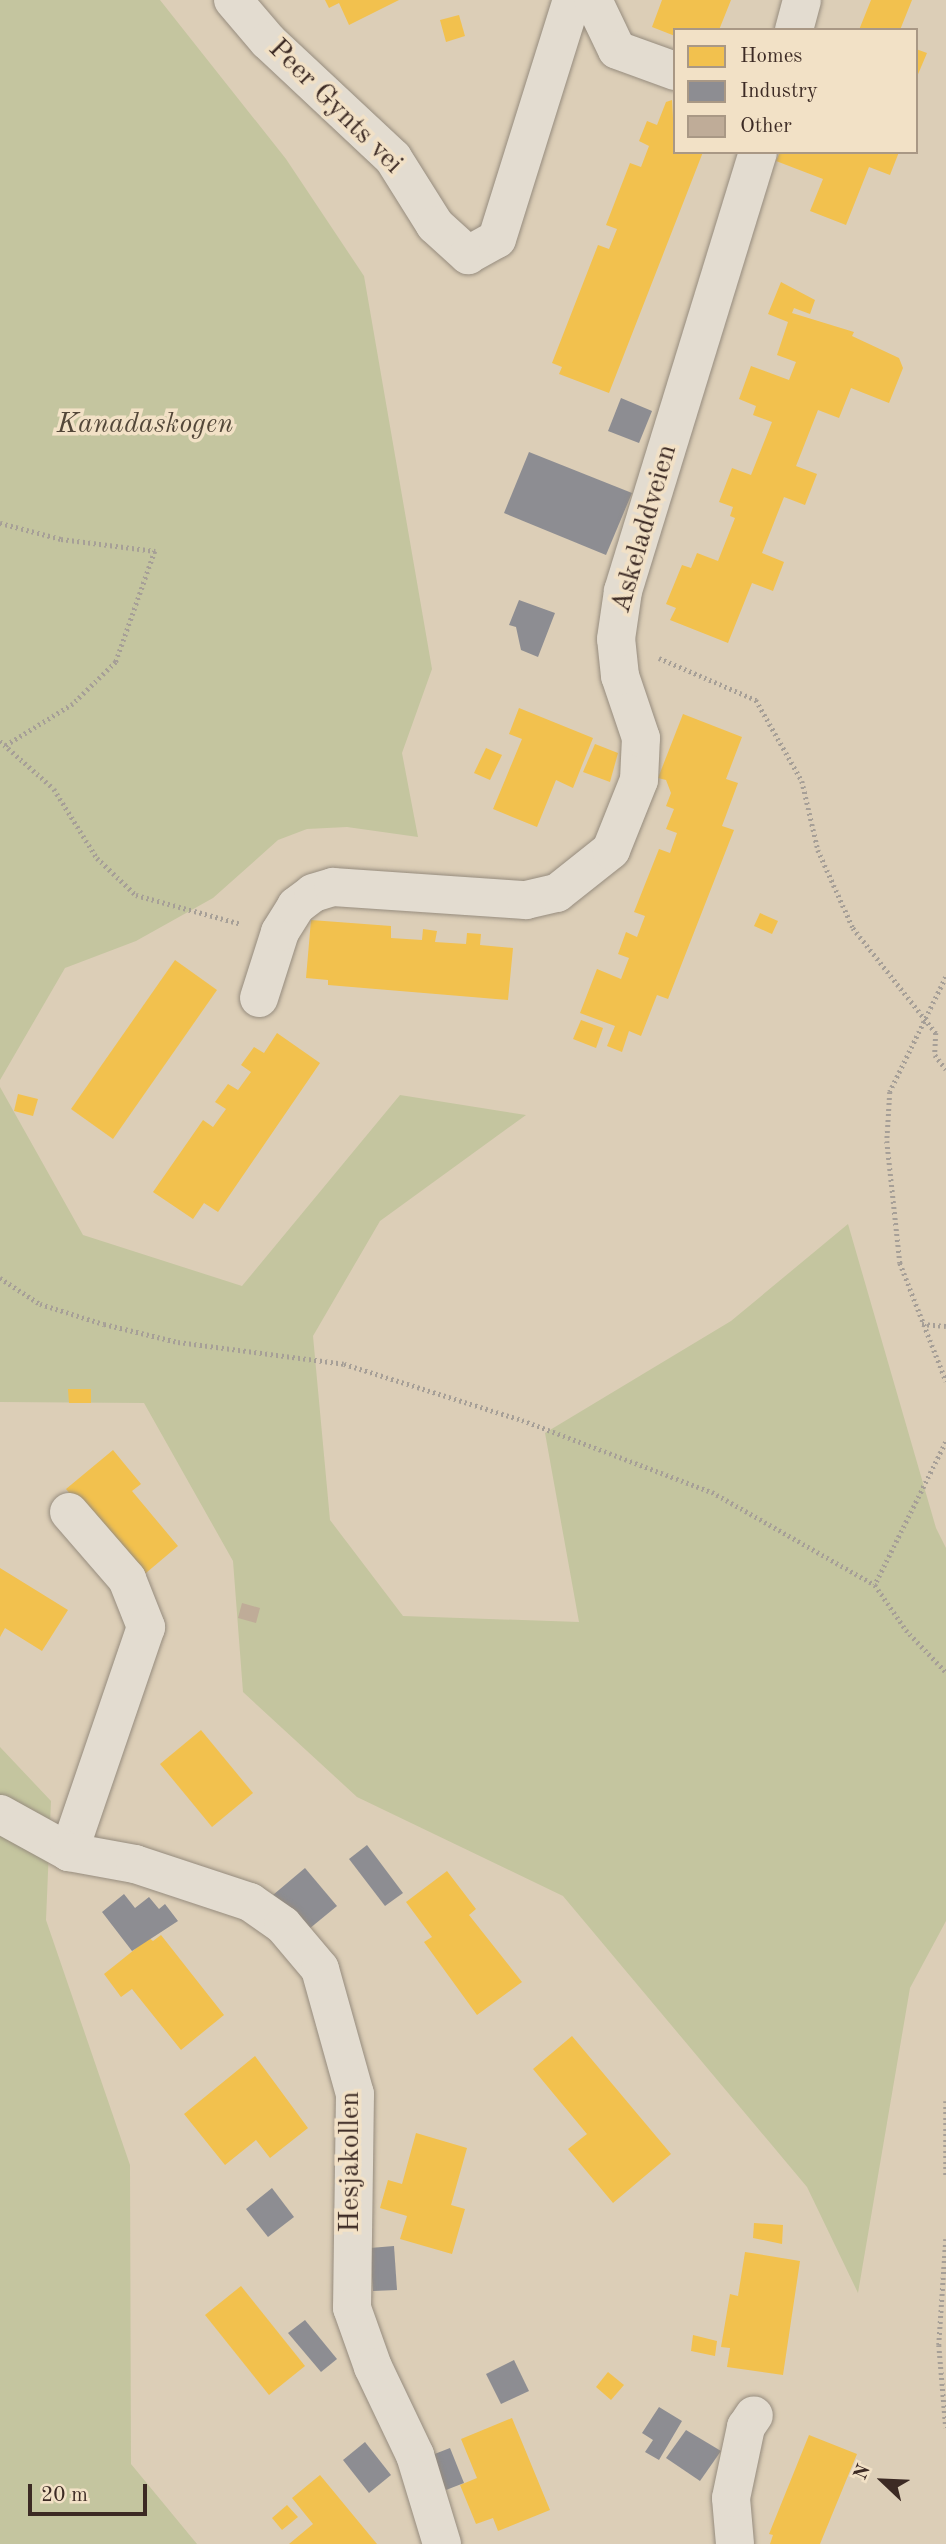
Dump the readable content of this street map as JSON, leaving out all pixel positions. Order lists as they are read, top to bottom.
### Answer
{
  "streets": {
    "street": ["Peer Gynts vei", "Askeladdveien", "Hesjakollen"]
  },
  "parks": ["Kanadaskogen"],
  "legend": ["Homes", "Industry", "Other"],
  "scale_bar": "20 m",
  "north": "top left"
}
